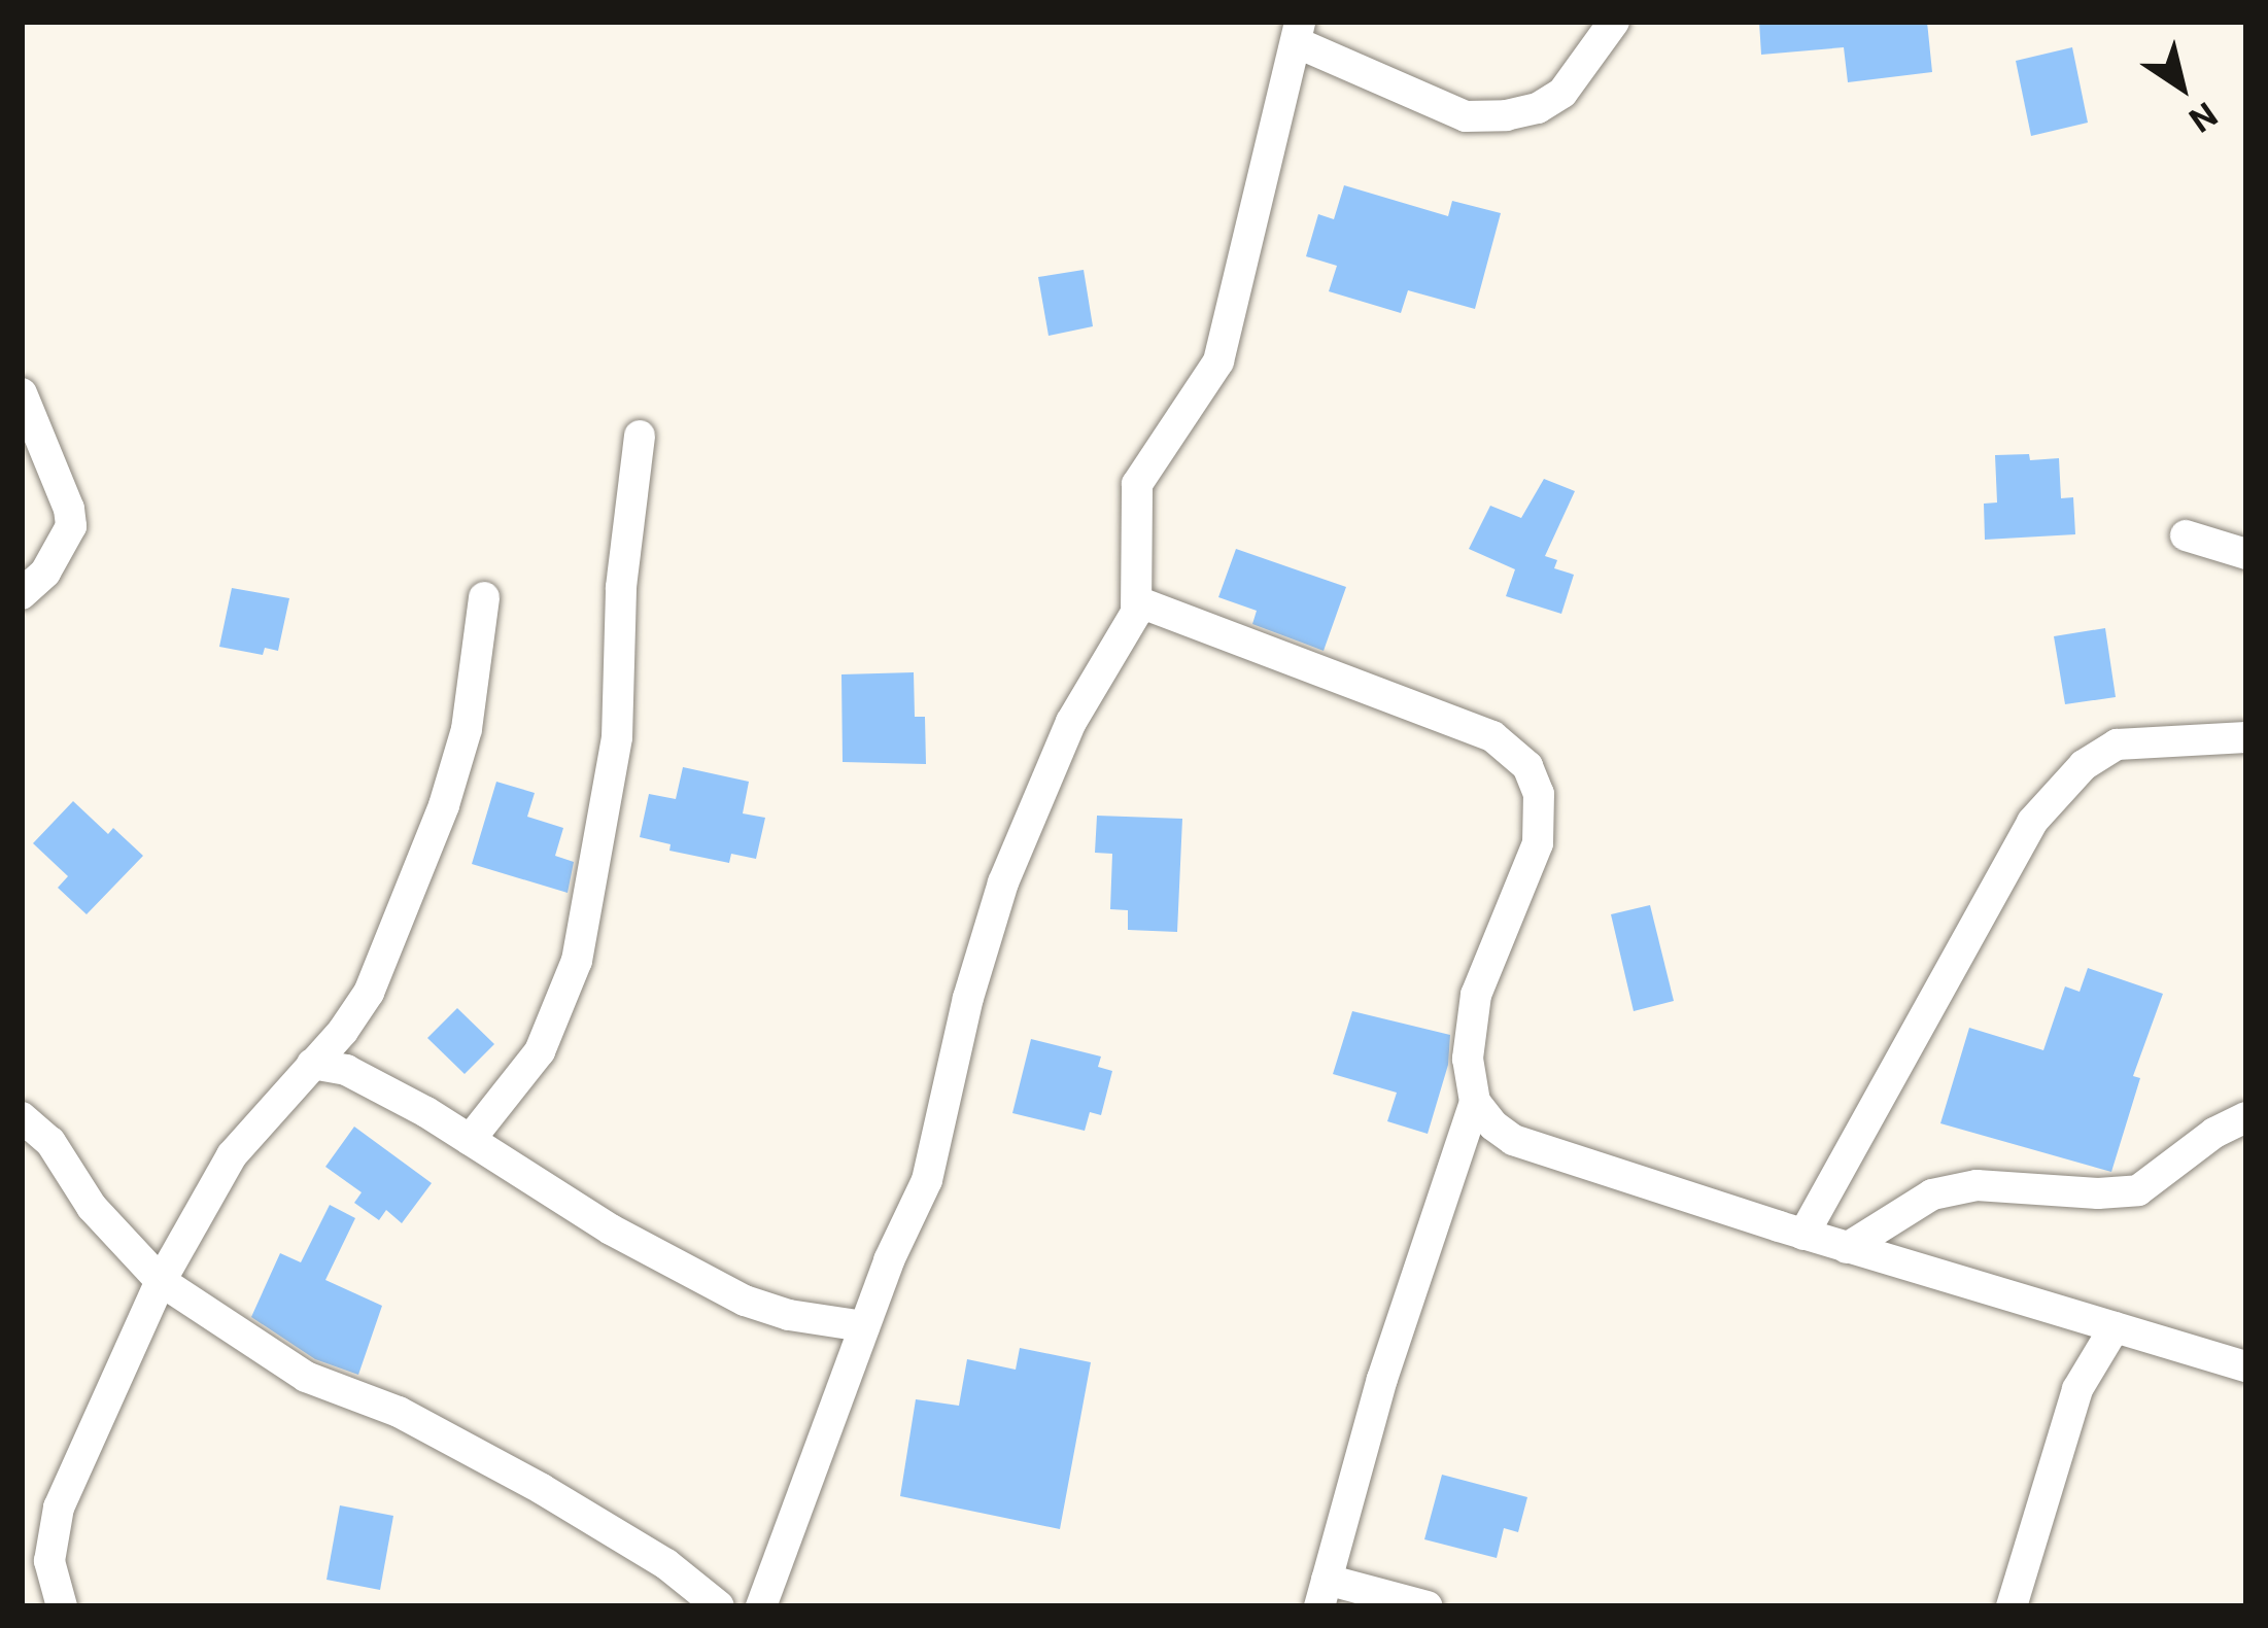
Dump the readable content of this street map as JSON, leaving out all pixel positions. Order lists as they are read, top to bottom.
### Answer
{
  "north": "bottom right"
}
